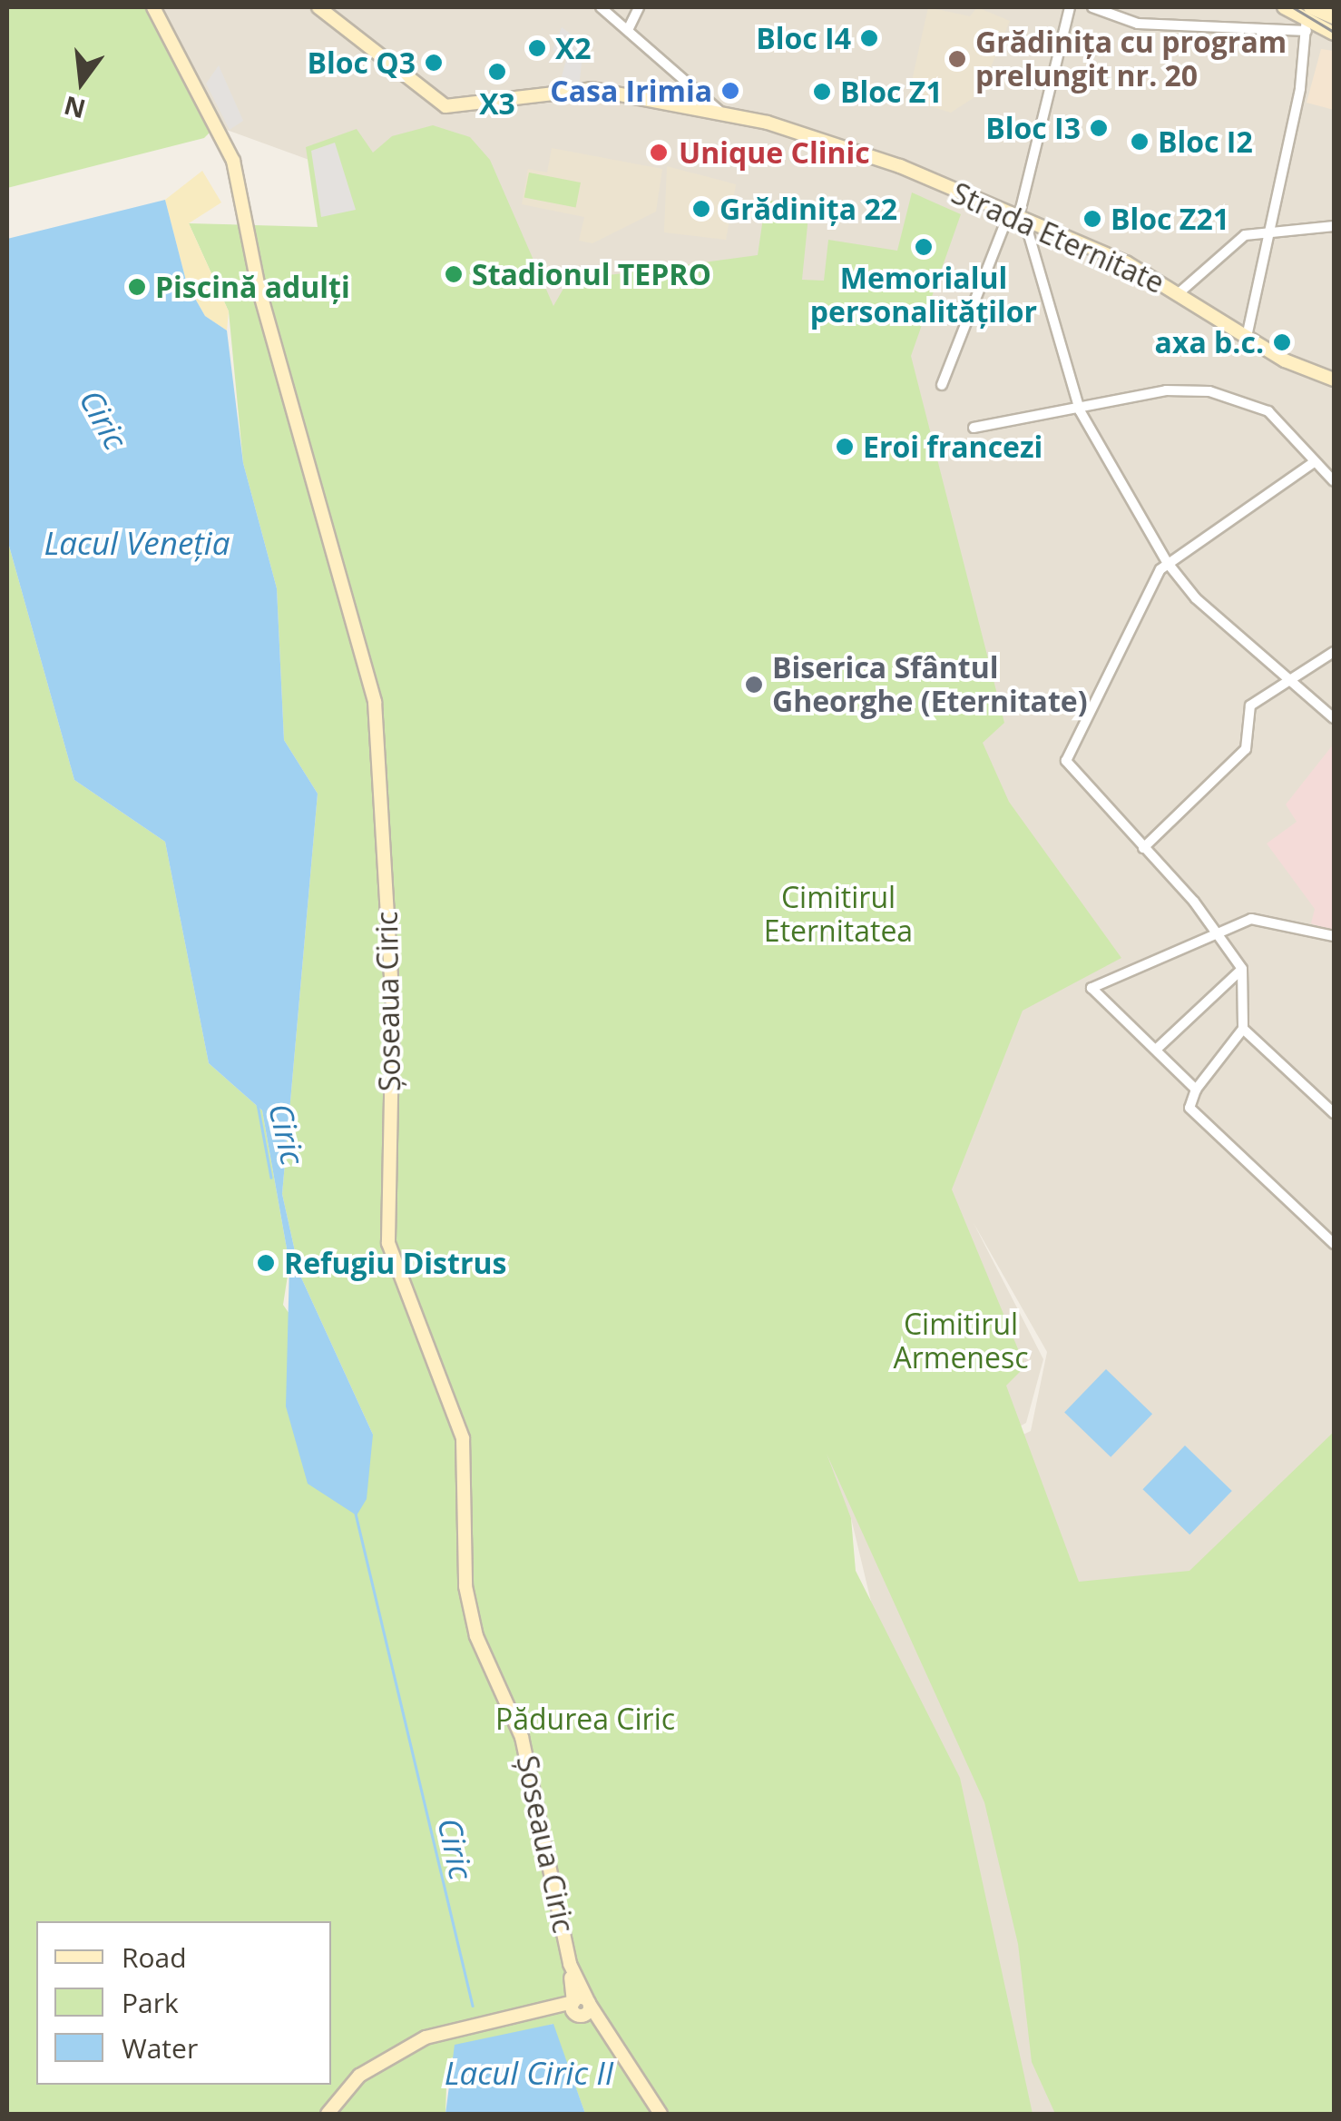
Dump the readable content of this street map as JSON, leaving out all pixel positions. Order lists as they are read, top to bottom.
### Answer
{
  "streets": {
    "street": ["Strada Eternitate", "Șoseaua Ciric"]
  },
  "water": ["Ciric", "Lacul Veneția", "Lacul Ciric II"],
  "parks": ["Cimitirul Eternitatea", "Cimitirul Armenesc", "Pădurea Ciric"],
  "places": [
    "Bloc I4",
    "X2",
    "Grădinița cu program prelungit nr. 20",
    "Bloc Q3",
    "X3",
    "Casa Irimia",
    "Bloc Z1",
    "Bloc I3",
    "Bloc I2",
    "Unique Clinic",
    "Grădinița 22",
    "Bloc Z21",
    "Memorialul personalităților",
    "Stadionul TEPRO",
    "Piscină adulți",
    "axa b.c.",
    "Eroi francezi",
    "Biserica Sfântul Gheorghe (Eternitate)",
    "Refugiu Distrus"
  ],
  "legend": ["Road", "Park", "Water"],
  "north": "bottom"
}
